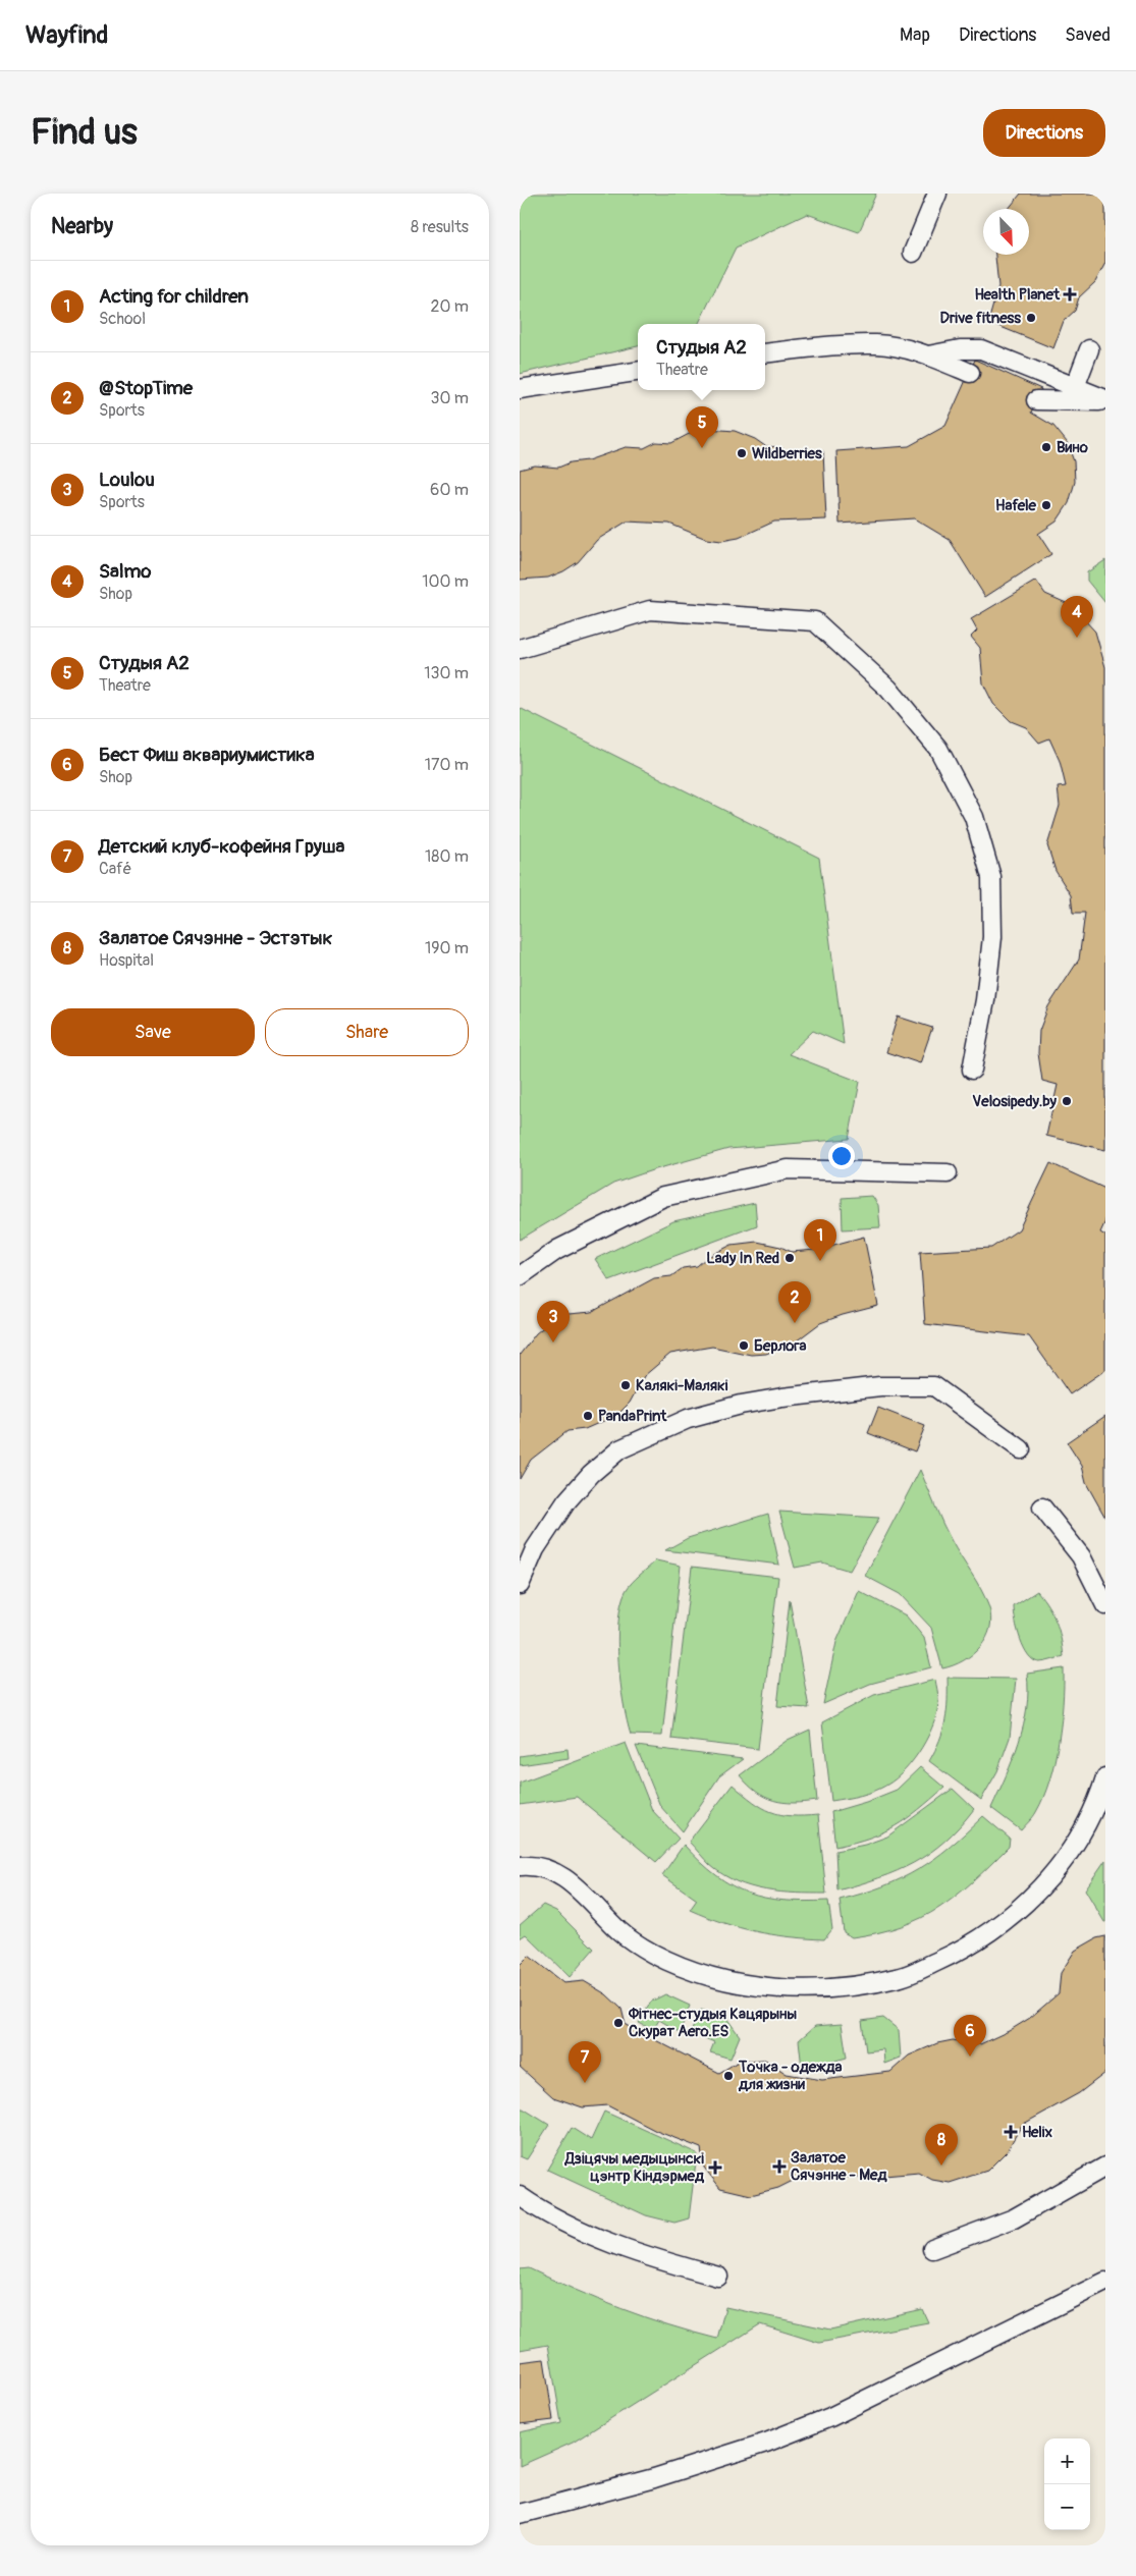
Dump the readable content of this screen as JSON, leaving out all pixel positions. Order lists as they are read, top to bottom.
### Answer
{
  "places": {
    "health": [
      "Health Planet",
      "Helix",
      "Залатое Сячэнне - Мед",
      "Дзіцячы медыцынскі цэнтр Кіндэрмед"
    ],
    "other": [
      "Drive fitness",
      "Вино",
      "Wildberries",
      "Hafele",
      "Velosipedy.by",
      "Lady In Red",
      "Берлога",
      "Калякі-Малякі",
      "PandaPrint",
      "Фітнес-студыя Кацярыны Скурат Aero.ES",
      "Точка - одежда для жизни"
    ]
  },
  "north": "bottom right",
  "page": {
    "header": "Wayfind",
    "nav": ["Map", "Directions", "Saved"],
    "buttons": [
      "Directions",
      ["Save", "Share"]
    ],
    "title": "Find us",
    "heading": ["Nearby", "8 results"],
    "list": [
      {
        "mark": "1",
        "name": "Acting for children",
        "note": "School",
        "value": "20 m"
      },
      {
        "mark": "2",
        "name": "@StopTime",
        "note": "Sports",
        "value": "30 m"
      },
      {
        "mark": "3",
        "name": "Loulou",
        "note": "Sports",
        "value": "60 m"
      },
      {
        "mark": "4",
        "name": "Salmo",
        "note": "Shop",
        "value": "100 m"
      },
      {
        "mark": "5",
        "name": "Студыя А2",
        "note": "Theatre",
        "value": "130 m"
      },
      {
        "mark": "6",
        "name": "Бест Фиш аквариумистика",
        "note": "Shop",
        "value": "170 m"
      },
      {
        "mark": "7",
        "name": "Детский клуб-кофейня Груша",
        "note": "Café",
        "value": "180 m"
      },
      {
        "mark": "8",
        "name": "Залатое Сячэнне - Эстэтык",
        "note": "Hospital",
        "value": "190 m"
      }
    ],
    "popup": ["Студыя А2", "Theatre"],
    "pins": [
      "5",
      "4",
      "1",
      "2",
      "3",
      "6",
      "7",
      "8"
    ],
    "map_buttons": ["+", "−"]
  }
}
